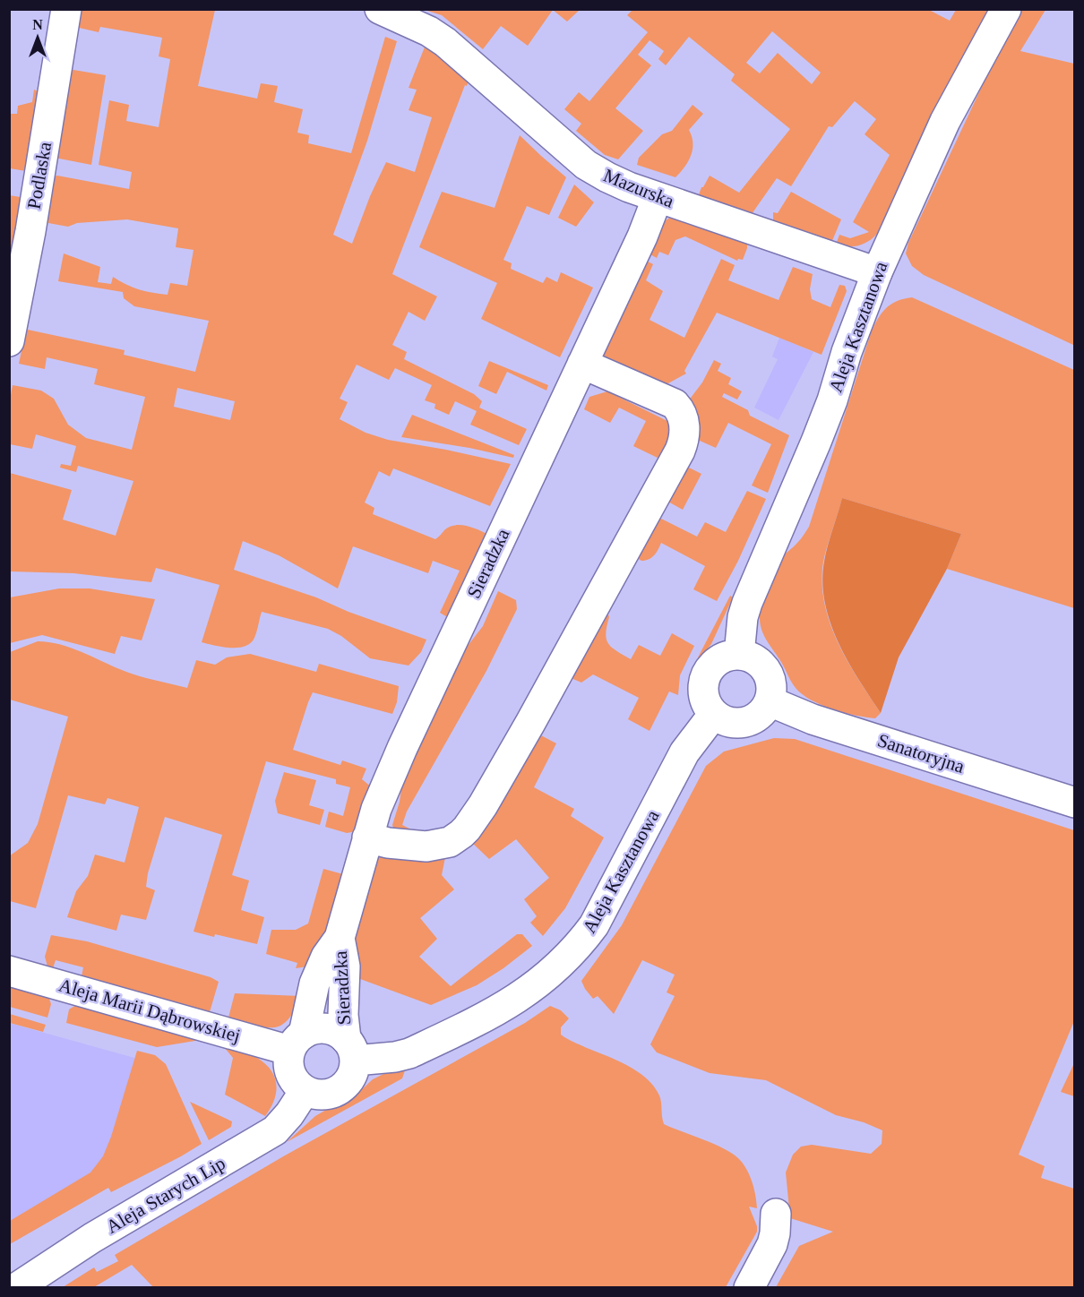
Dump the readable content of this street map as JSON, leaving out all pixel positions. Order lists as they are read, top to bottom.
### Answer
{
  "streets": {
    "street": [
      "Podlaska",
      "Mazurska",
      "Aleja Kasztanowa",
      "Sieradzka",
      "Sanatoryjna",
      "Aleja Marii Dąbrowskiej",
      "Aleja Starych Lip"
    ]
  },
  "crossings": [
    ["Mazurska", "Aleja Kasztanowa"],
    ["Mazurska", "Sieradzka"],
    ["Aleja Kasztanowa", "Sieradzka"],
    ["Aleja Kasztanowa", "Sanatoryjna"],
    ["Aleja Kasztanowa", "Aleja Marii Dąbrowskiej"],
    ["Aleja Kasztanowa", "Aleja Starych Lip"],
    ["Sieradzka", "Aleja Marii Dąbrowskiej"],
    ["Sieradzka", "Aleja Starych Lip"],
    ["Aleja Marii Dąbrowskiej", "Aleja Starych Lip"]
  ],
  "north": "top"
}
